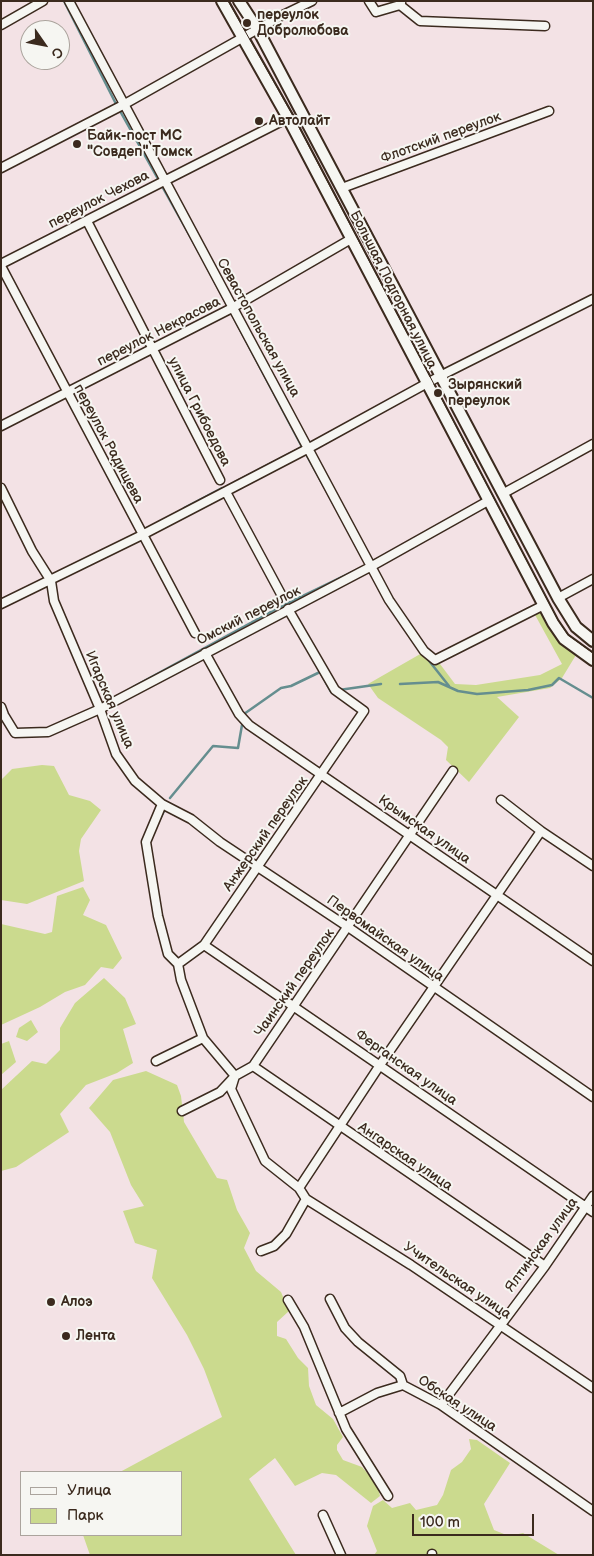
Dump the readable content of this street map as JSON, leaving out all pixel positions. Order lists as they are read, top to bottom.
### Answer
{
  "streets": {
    "main road": ["Большая Подгорная улица"],
    "street": [
      "Флотский переулок",
      "переулок Чехова",
      "Севастопольская улица",
      "переулок Некрасова",
      "улица Грибоедова",
      "переулок Радищева",
      "Омский переулок",
      "Игарская улица",
      "Крымская улица",
      "Анжерский переулок",
      "Первомайская улица",
      "Чаинский переулок",
      "Ферганская улица",
      "Ангарская улица",
      "Ялтинская улица",
      "Учительская улица",
      "Обская улица"
    ]
  },
  "crossings": [
    ["Флотский переулок", "Большая Подгорная улица"],
    ["переулок Чехова", "Большая Подгорная улица"],
    ["переулок Чехова", "Севастопольская улица"],
    ["переулок Чехова", "улица Грибоедова"],
    ["переулок Чехова", "переулок Радищева"],
    ["Большая Подгорная улица", "Севастопольская улица"],
    ["Большая Подгорная улица", "переулок Некрасова"],
    ["Большая Подгорная улица", "Омский переулок"],
    ["Севастопольская улица", "переулок Некрасова"],
    ["Севастопольская улица", "Омский переулок"],
    ["переулок Некрасова", "улица Грибоедова"],
    ["переулок Некрасова", "переулок Радищева"],
    ["Омский переулок", "Игарская улица"],
    ["Омский переулок", "Крымская улица"],
    ["Омский переулок", "Анжерский переулок"],
    ["Игарская улица", "Первомайская улица"],
    ["Крымская улица", "Анжерский переулок"],
    ["Крымская улица", "Чаинский переулок"],
    ["Анжерский переулок", "Первомайская улица"],
    ["Анжерский переулок", "Ферганская улица"],
    ["Первомайская улица", "Чаинский переулок"],
    ["Чаинский переулок", "Ферганская улица"],
    ["Чаинский переулок", "Ангарская улица"],
    ["Ферганская улица", "Ялтинская улица"],
    ["Ангарская улица", "Ялтинская улица"],
    ["Ялтинская улица", "Учительская улица"],
    ["Ялтинская улица", "Обская улица"]
  ],
  "places": [
    "переулок Добролюбова",
    "Автолайт",
    "Байк-пост MC \"Совдеп\" Томск",
    "Зырянский переулок",
    "Алоэ",
    "Лента"
  ],
  "legend": ["Улица", "Парк"],
  "scale_bar": "100 m",
  "north": "bottom right"
}
